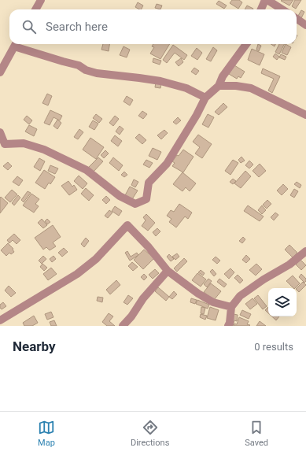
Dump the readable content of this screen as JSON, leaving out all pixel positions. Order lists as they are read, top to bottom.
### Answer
{
  "page": {
    "search": "Search here",
    "heading": ["Nearby", "0 results"],
    "nav": ["Map", "Directions", "Saved"]
  }
}
